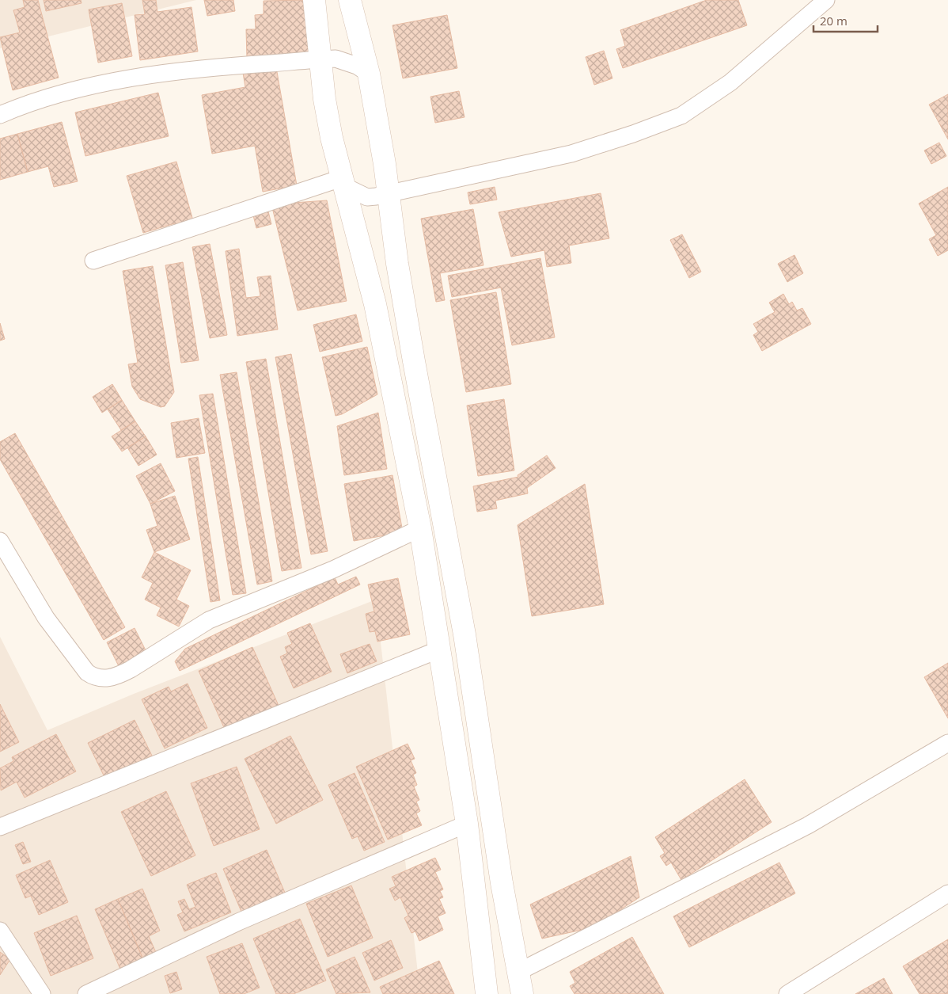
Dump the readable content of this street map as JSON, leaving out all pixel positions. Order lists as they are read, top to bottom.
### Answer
{
  "scale_bar": "20 m"
}
